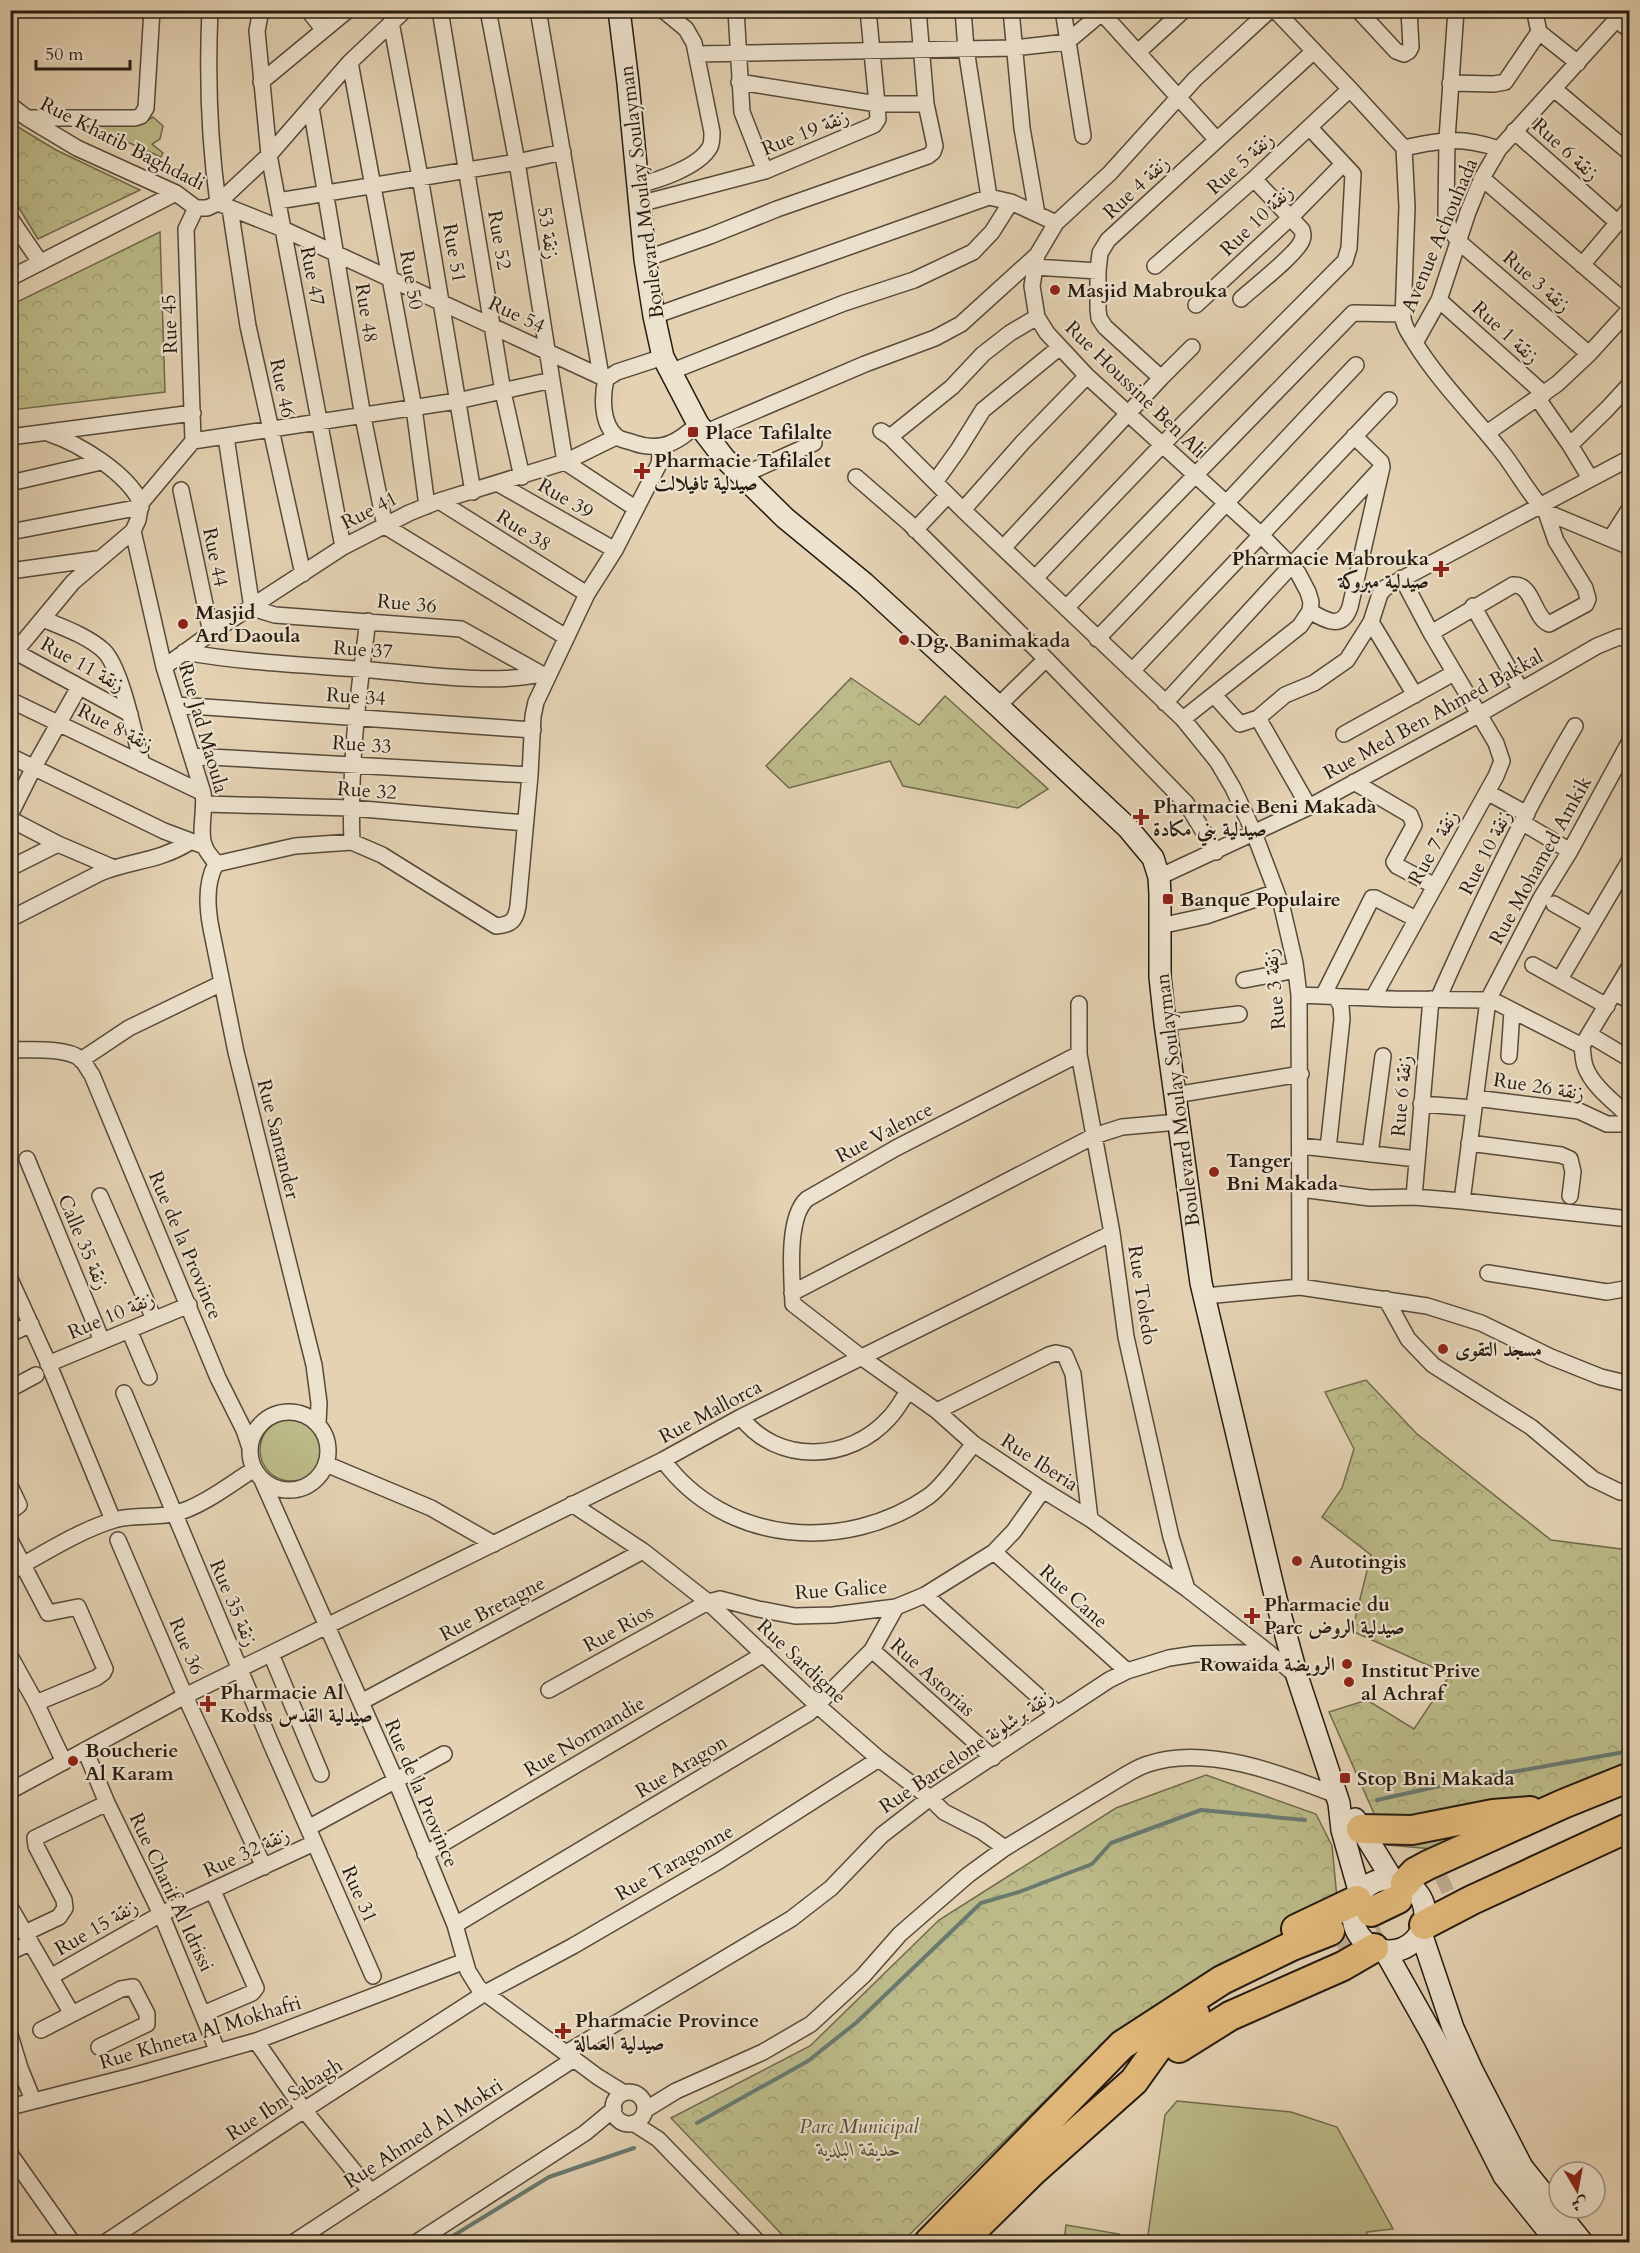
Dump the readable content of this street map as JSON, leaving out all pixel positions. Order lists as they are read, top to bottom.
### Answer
{
  "streets": {
    "main road": ["Boulevard Moulay Soulayman"],
    "street": [
      "Rue 19 زنقة",
      "Rue Khatib Baghdadi",
      "Rue 6 زنقة",
      "Rue 5 زنقة",
      "Rue 4 زنقة",
      "Rue 10 زنقة",
      "زنقة 53",
      "Avenue Achouhada",
      "Rue 52",
      "Rue 51",
      "Rue 47",
      "Rue 50",
      "Rue 3 زنقة",
      "Rue 48",
      "Rue 54",
      "Rue 45",
      "Rue 1 زنقة",
      "Rue 46",
      "Rue Houssine Ben Ali",
      "Rue 39",
      "Rue 41",
      "Rue 38",
      "Rue 44",
      "Rue 36",
      "Rue 37",
      "Rue 11 زنقة",
      "Rue 34",
      "Rue Med Ben Ahmed Bakkal",
      "Rue 8 زنقة",
      "Rue Jad Maoula",
      "Rue 33",
      "Rue 32",
      "Rue 7 زنقة",
      "Rue Mohamed Amkik",
      "Rue 26 زنقة",
      "Rue Valence",
      "Rue Santander",
      "Calle 35 زنقة",
      "Rue de la Province",
      "Rue Toledo",
      "Rue Mallorca",
      "Rue Iberia",
      "Rue Galice",
      "Rue Cane",
      "Rue 35 زنقة",
      "Rue Bretagne",
      "Rue Rios",
      "Rue Sardigne",
      "Rue Astorias",
      "Rue Normandie",
      "Rue Barcelone زنقة برشلونة",
      "Rue Aragon",
      "Rue 32 زنقة",
      "Rue Taragonne",
      "Rue Charif Al Idrissi",
      "Rue 31",
      "Rue 15 زنقة",
      "Rue Khneta Al Mokhafri",
      "Rue Ibn Sabagh",
      "Rue Ahmed Al Mokri"
    ]
  },
  "crossings": [
    ["Rue 19 زنقة", "Boulevard Moulay Soulayman"],
    ["Rue Khatib Baghdadi", "Rue 54"],
    ["Rue Khatib Baghdadi", "Rue 45"],
    ["Rue Khatib Baghdadi", "Rue 46"],
    ["Rue 6 زنقة", "Rue 10 زنقة"],
    ["Rue 6 زنقة", "Avenue Achouhada"],
    ["Rue 6 زنقة", "Rue 26 زنقة"],
    ["Boulevard Moulay Soulayman", "Rue 54"],
    ["Boulevard Moulay Soulayman", "Rue 41"],
    ["Boulevard Moulay Soulayman", "Rue Med Ben Ahmed Bakkal"],
    ["Rue 10 زنقة", "Calle 35 زنقة"],
    ["Rue 10 زنقة", "Rue de la Province"],
    ["زنقة 53", "Rue 54"],
    ["زنقة 53", "Rue 41"],
    ["Avenue Achouhada", "Rue 3 زنقة"],
    ["Avenue Achouhada", "Rue 1 زنقة"],
    ["Rue 52", "Rue 54"],
    ["Rue 52", "Rue 41"],
    ["Rue 51", "Rue 54"],
    ["Rue 51", "Rue 41"],
    ["Rue 47", "Rue 54"],
    ["Rue 47", "Rue 41"],
    ["Rue 50", "Rue 54"],
    ["Rue 50", "Rue 41"],
    ["Rue 50", "Rue 38"],
    ["Rue 3 زنقة", "Rue Houssine Ben Ali"],
    ["Rue 3 زنقة", "Rue Med Ben Ahmed Bakkal"],
    ["Rue 48", "Rue 54"],
    ["Rue 48", "Rue 41"],
    ["Rue 54", "Rue 46"],
    ["Rue 54", "Rue 41"],
    ["Rue 46", "Rue 41"],
    ["Rue 39", "Rue 41"],
    ["Rue 41", "Rue 38"],
    ["Rue 41", "Rue 44"],
    ["Rue 41", "Rue 36"],
    ["Rue 41", "Rue 37"],
    ["Rue 41", "Rue Jad Maoula"],
    ["Rue 36", "Rue 37"],
    ["Rue 36", "Rue Mallorca"],
    ["Rue 36", "Rue 32 زنقة"],
    ["Rue 34", "Rue Jad Maoula"],
    ["Rue Med Ben Ahmed Bakkal", "Rue 7 زنقة"],
    ["Rue 8 زنقة", "Rue Jad Maoula"],
    ["Rue 8 زنقة", "Rue 32"],
    ["Rue Jad Maoula", "Rue 33"],
    ["Rue Jad Maoula", "Rue 32"],
    ["Rue Mohamed Amkik", "Rue 26 زنقة"],
    ["Rue Valence", "Rue Toledo"],
    ["Rue Valence", "Rue Iberia"],
    ["Rue Santander", "Rue de la Province"],
    ["Rue de la Province", "Rue Mallorca"],
    ["Rue de la Province", "Rue Bretagne"],
    ["Rue de la Province", "Rue Normandie"],
    ["Rue de la Province", "Rue Barcelone زنقة برشلونة"],
    ["Rue de la Province", "Rue Aragon"],
    ["Rue de la Province", "Rue 32 زنقة"],
    ["Rue de la Province", "Rue Taragonne"],
    ["Rue de la Province", "Rue Khneta Al Mokhafri"],
    ["Rue de la Province", "Rue Ibn Sabagh"],
    ["Rue de la Province", "Rue Ahmed Al Mokri"],
    ["Rue Toledo", "Rue Mallorca"],
    ["Rue Toledo", "Rue Iberia"],
    ["Rue Mallorca", "Rue Iberia"],
    ["Rue Mallorca", "Rue 35 زنقة"],
    ["Rue Mallorca", "Rue Sardigne"],
    ["Rue Mallorca", "Rue Charif Al Idrissi"],
    ["Rue Iberia", "Rue Galice"],
    ["Rue Iberia", "Rue Barcelone زنقة برشلونة"],
    ["Rue Galice", "Rue Cane"],
    ["Rue Galice", "Rue Rios"],
    ["Rue Galice", "Rue Sardigne"],
    ["Rue Galice", "Rue Aragon"],
    ["Rue Cane", "Rue Barcelone زنقة برشلونة"],
    ["Rue 35 زنقة", "Rue 32 زنقة"],
    ["Rue 35 زنقة", "Rue 31"],
    ["Rue Bretagne", "Rue Sardigne"],
    ["Rue Rios", "Rue Sardigne"],
    ["Rue Sardigne", "Rue Normandie"],
    ["Rue Sardigne", "Rue Barcelone زنقة برشلونة"],
    ["Rue Sardigne", "Rue Aragon"],
    ["Rue Sardigne", "Rue Taragonne"],
    ["Rue Astorias", "Rue Barcelone زنقة برشلونة"],
    ["Rue Astorias", "Rue Aragon"],
    ["Rue Barcelone زنقة برشلونة", "Rue Ahmed Al Mokri"],
    ["Rue 32 زنقة", "Rue Charif Al Idrissi"],
    ["Rue 32 زنقة", "Rue 31"],
    ["Rue 32 زنقة", "Rue 15 زنقة"],
    ["Rue Taragonne", "Rue Ibn Sabagh"],
    ["Rue Charif Al Idrissi", "Rue 15 زنقة"],
    ["Rue Charif Al Idrissi", "Rue Khneta Al Mokhafri"]
  ],
  "parks": ["Parc Municipal حديقة البلدية"],
  "places": {
    "other": [
      "Masjid Mabrouka",
      "Masjid Ard Daoula",
      "Dg. Banimakada",
      "Tanger Bni Makada",
      "مسجد التقوى",
      "Autotingis",
      "Rowaida الرويضة",
      "Institut Prive al Achraf",
      "Boucherie Al Karam"
    ],
    "transit": ["Place Tafilalte", "Banque Populaire", "Stop Bni Makada"],
    "health": [
      "Pharmacie Tafilalet صيدلية تافيلالت",
      "Pharmacie Mabrouka صيدلية مبروكة",
      "Pharmacie Beni Makada صيدلية بني مكادة",
      "Pharmacie du Parc صيدلية الروض",
      "Pharmacie Al Kodss صيدلية القدس",
      "Pharmacie Province صيدلية العمالة"
    ]
  },
  "scale_bar": "50 m",
  "north": "bottom"
}
